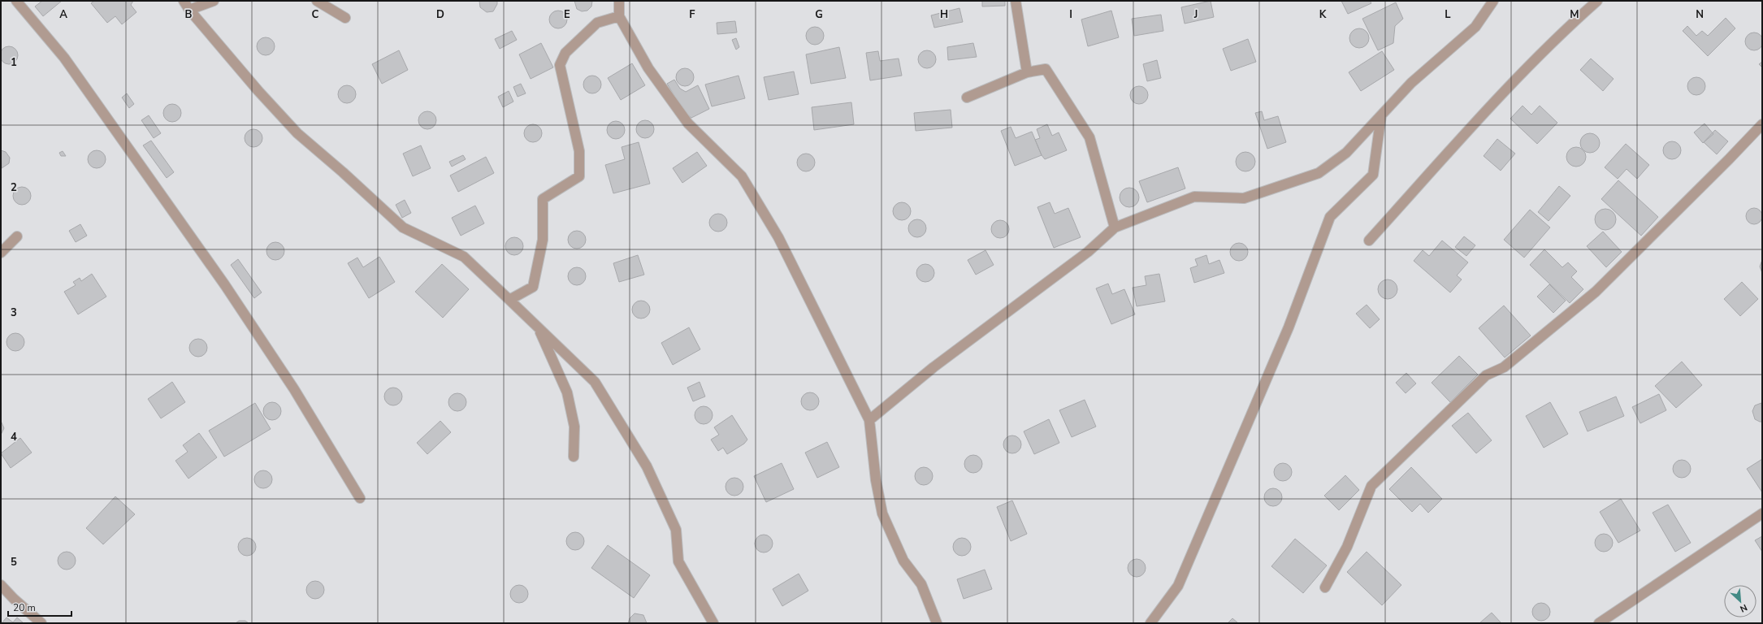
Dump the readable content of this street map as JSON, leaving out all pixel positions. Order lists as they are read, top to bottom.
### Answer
{
  "scale_bar": "20 m",
  "north": "bottom right",
  "grid": {
    "columns": [
      "A",
      "B",
      "C",
      "D",
      "E",
      "F",
      "G",
      "H",
      "I",
      "J",
      "K",
      "L",
      "M",
      "N"
    ],
    "rows": [
      "1",
      "2",
      "3",
      "4",
      "5"
    ]
  }
}
